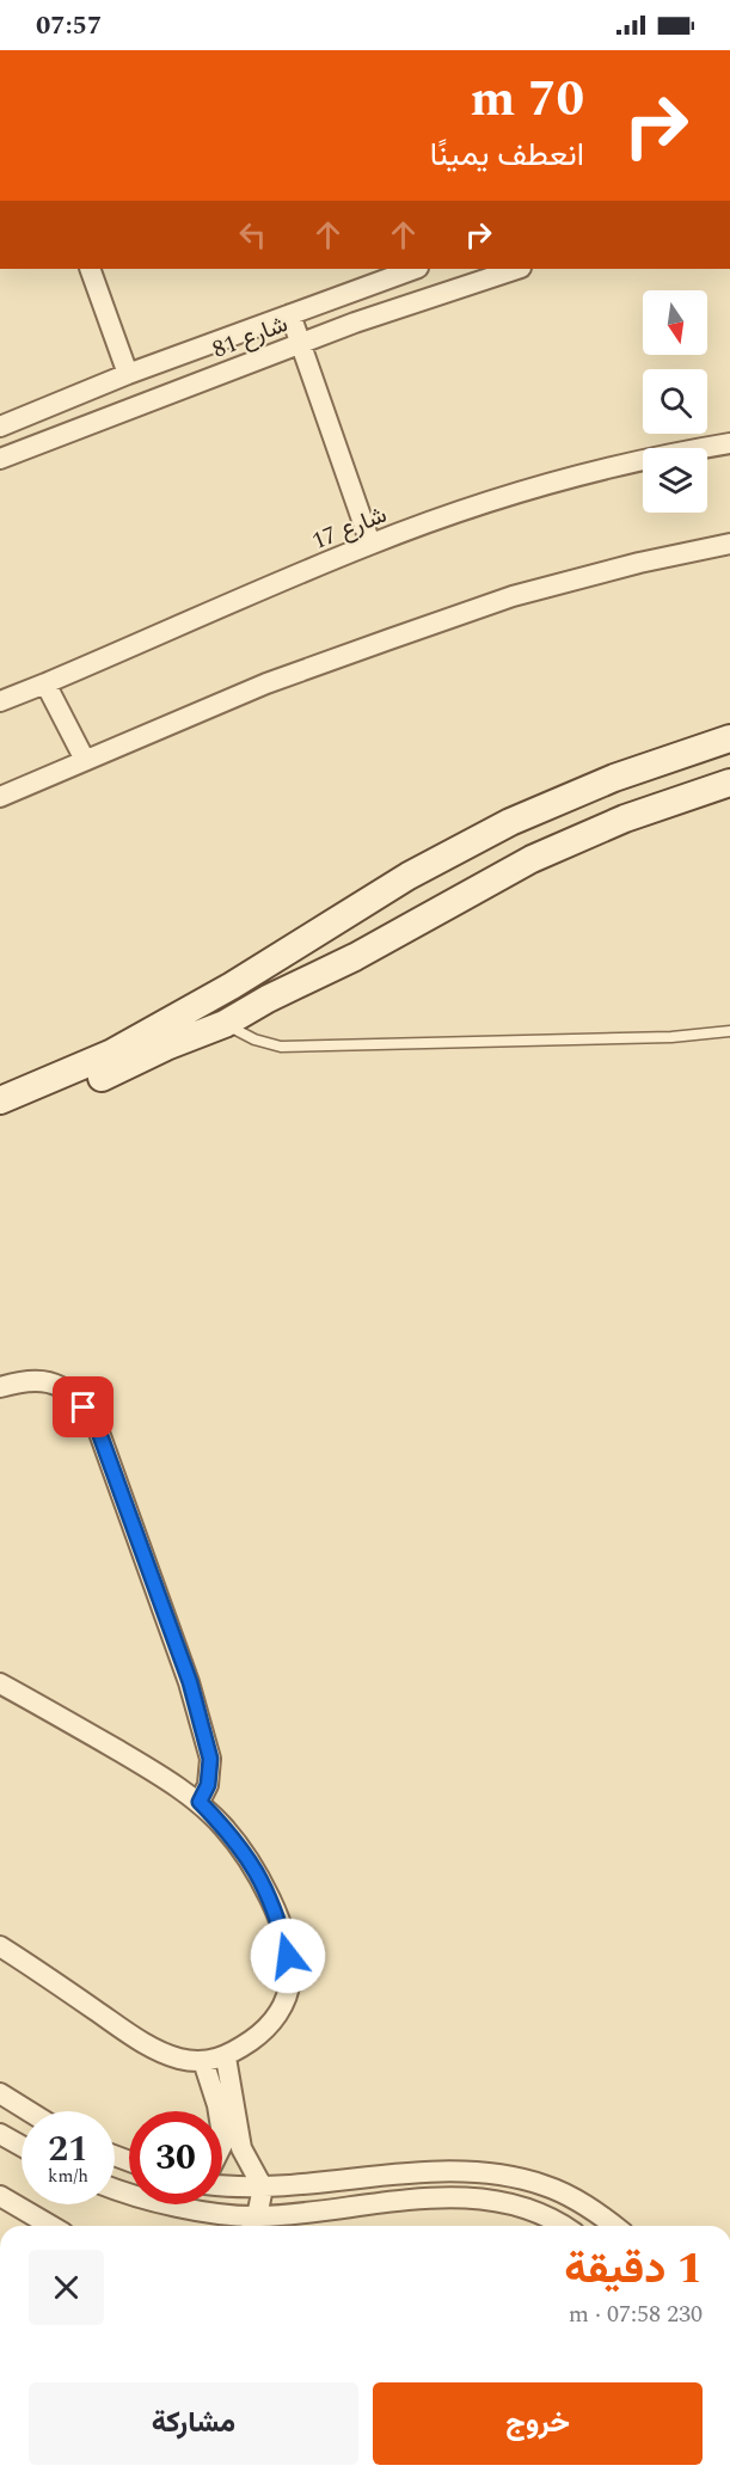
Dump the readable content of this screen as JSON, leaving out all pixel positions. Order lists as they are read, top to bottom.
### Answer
{
  "streets": {
    "street": ["شارع 81", "شارع 17"]
  },
  "north": "bottom",
  "page": {
    "status": "07:57",
    "turn": ["70 m", "انعطف يمينًا"],
    "speed": "21 km/h",
    "limit": "30",
    "heading": ["1 دقيقة", "230 m · 07:58"],
    "buttons": ["خروج", "مشاركة"]
  }
}
